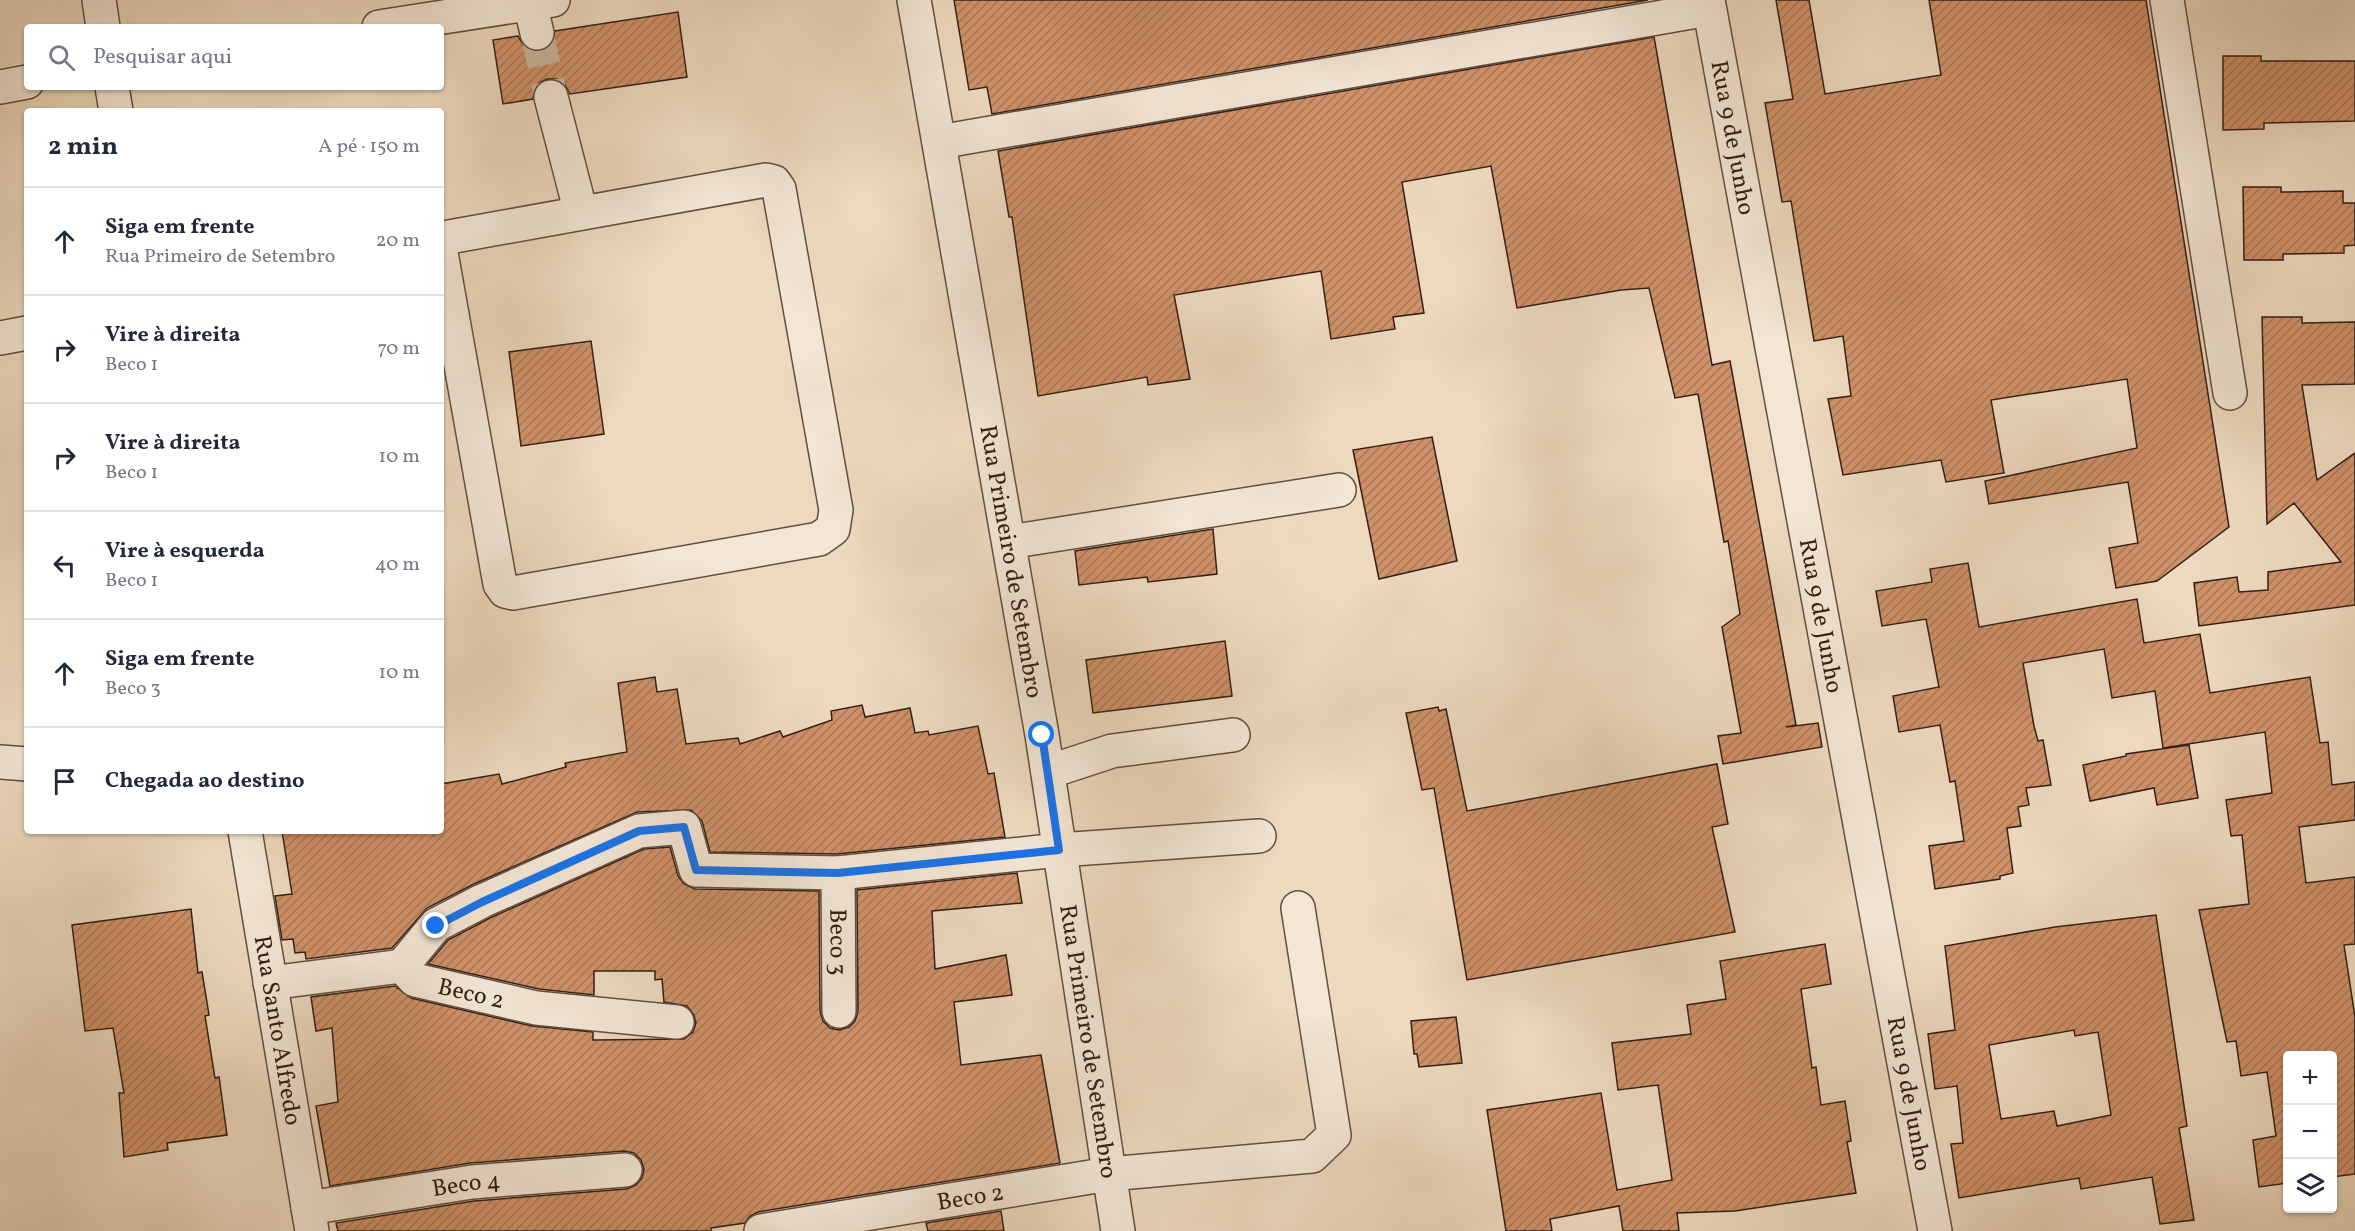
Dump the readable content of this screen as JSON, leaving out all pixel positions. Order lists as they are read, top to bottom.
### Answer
{
  "streets": {
    "street": [
      "Rua 9 de Junho",
      "Rua Primeiro de Setembro",
      "Beco 3",
      "Beco 2",
      "Rua Santo Alfredo",
      "Beco 4"
    ]
  },
  "crossings": [
    ["Rua Primeiro de Setembro", "Beco 2"],
    ["Rua Santo Alfredo", "Beco 4"]
  ],
  "page": {
    "search": "Pesquisar aqui",
    "heading": ["2 min", "A pé · 150 m"],
    "list": [
      ["Siga em frente", "Rua Primeiro de Setembro", "20 m"],
      ["Vire à direita", "Beco 1", "70 m"],
      ["Vire à direita", "Beco 1", "10 m"],
      ["Vire à esquerda", "Beco 1", "40 m"],
      ["Siga em frente", "Beco 3", "10 m"],
      "Chegada ao destino"
    ],
    "map_buttons": ["+", "−"]
  }
}
